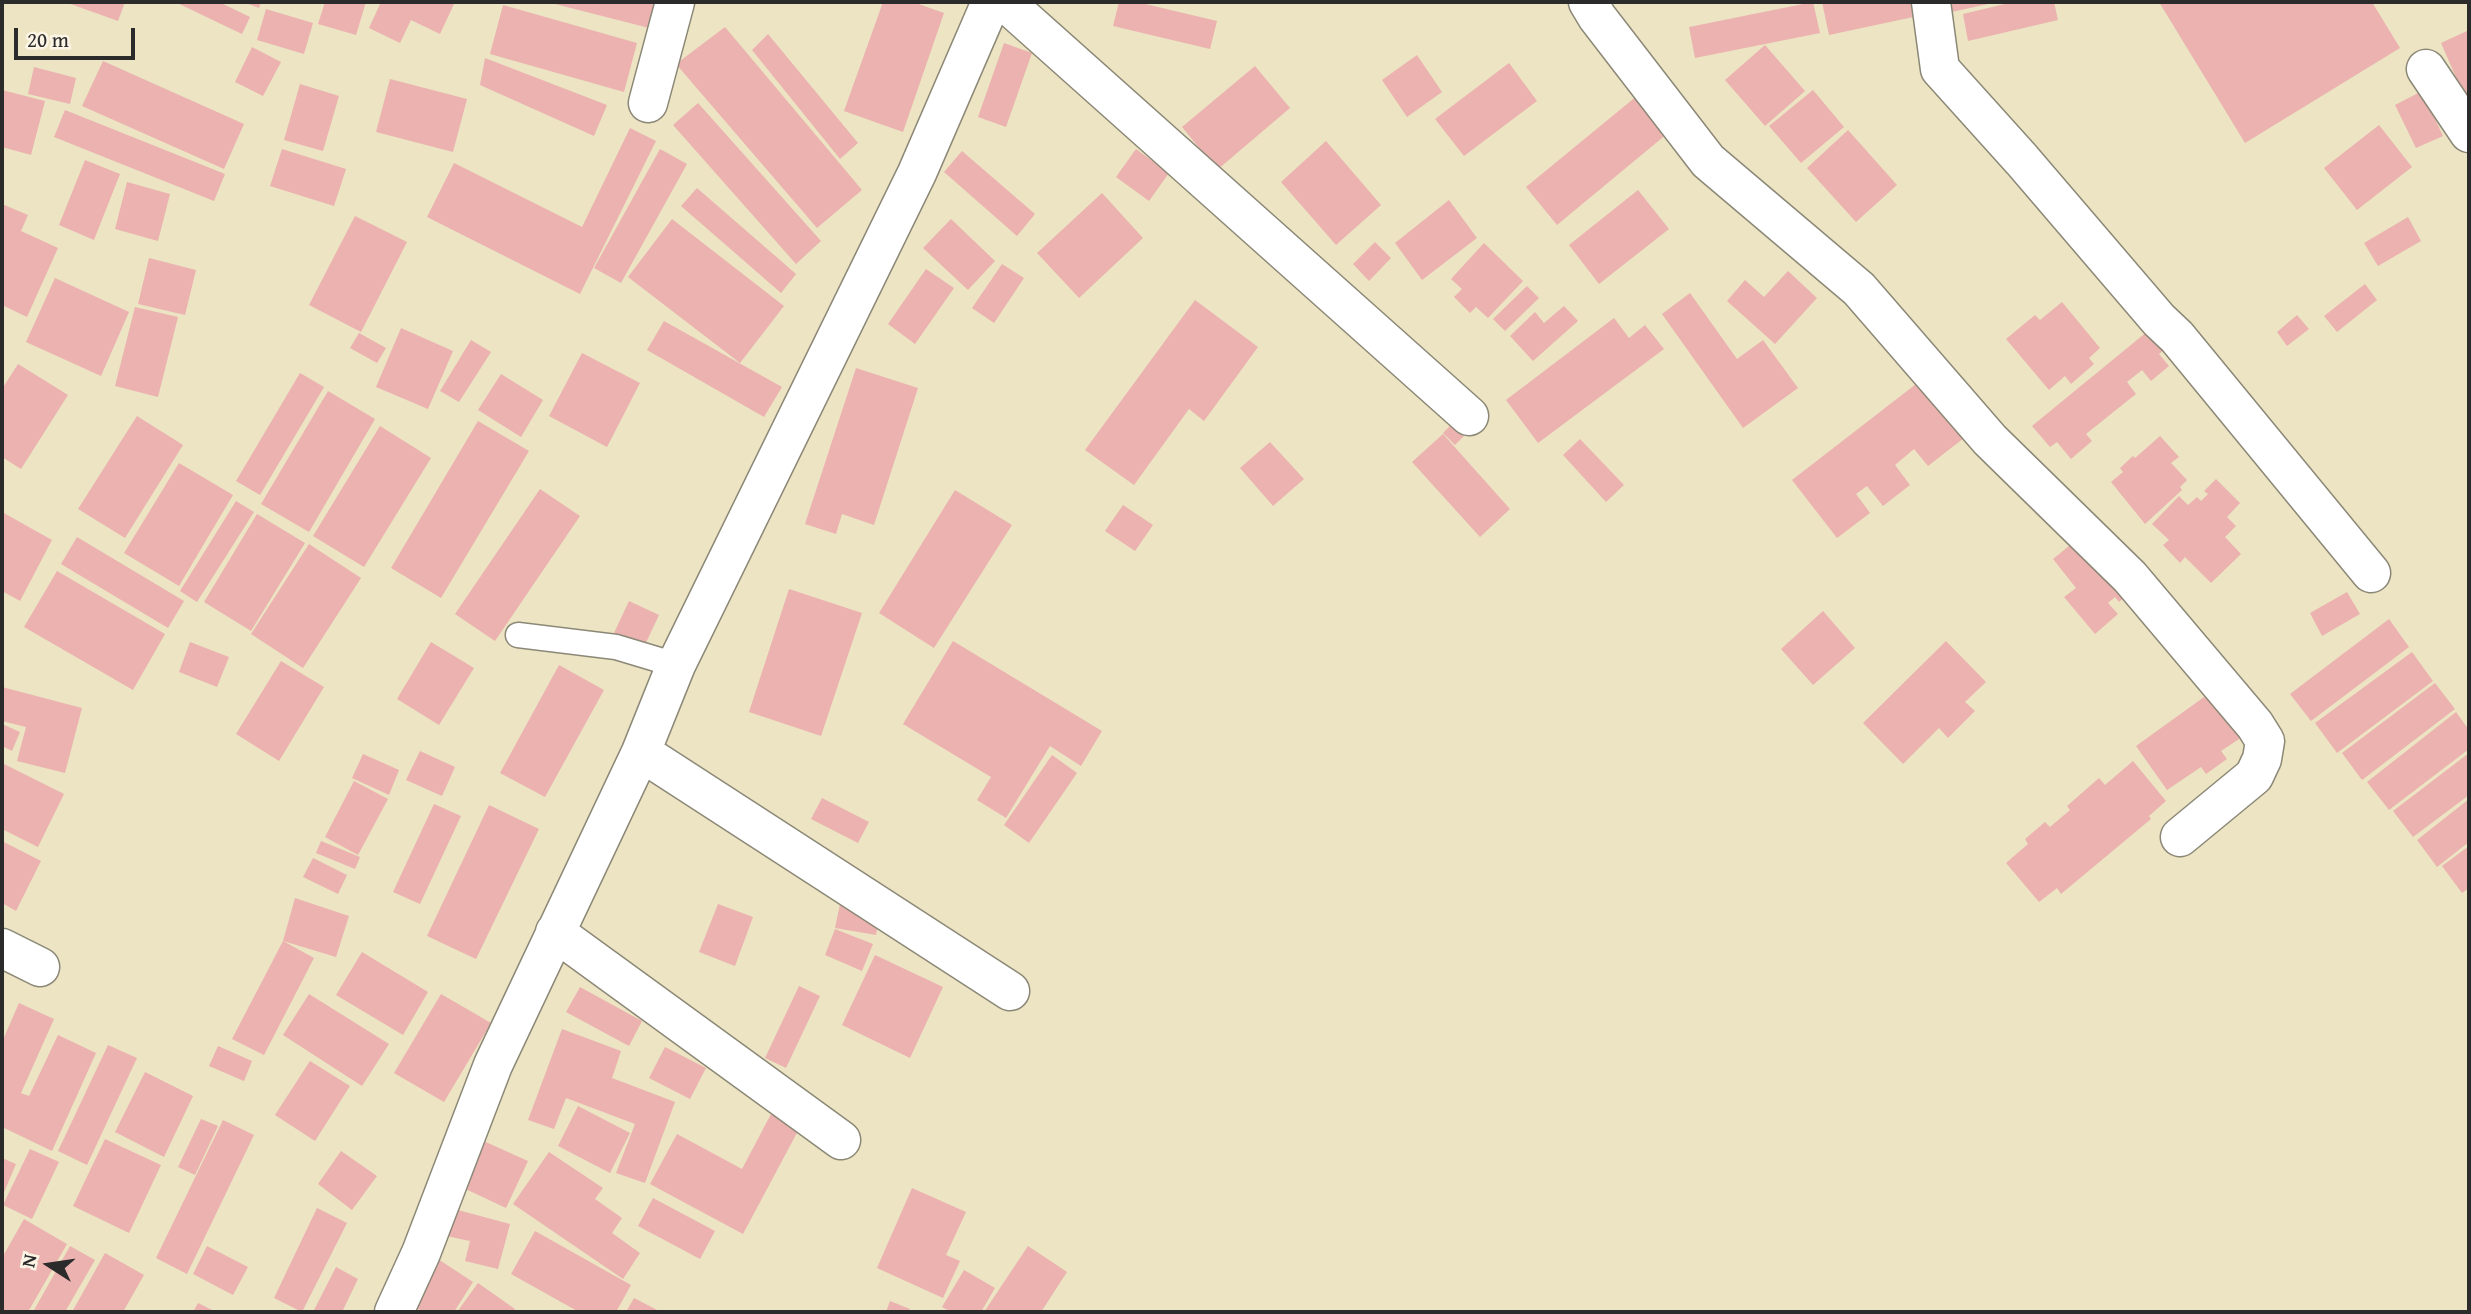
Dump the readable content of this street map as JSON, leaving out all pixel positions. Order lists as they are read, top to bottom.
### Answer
{
  "scale_bar": "20 m",
  "north": "left"
}
